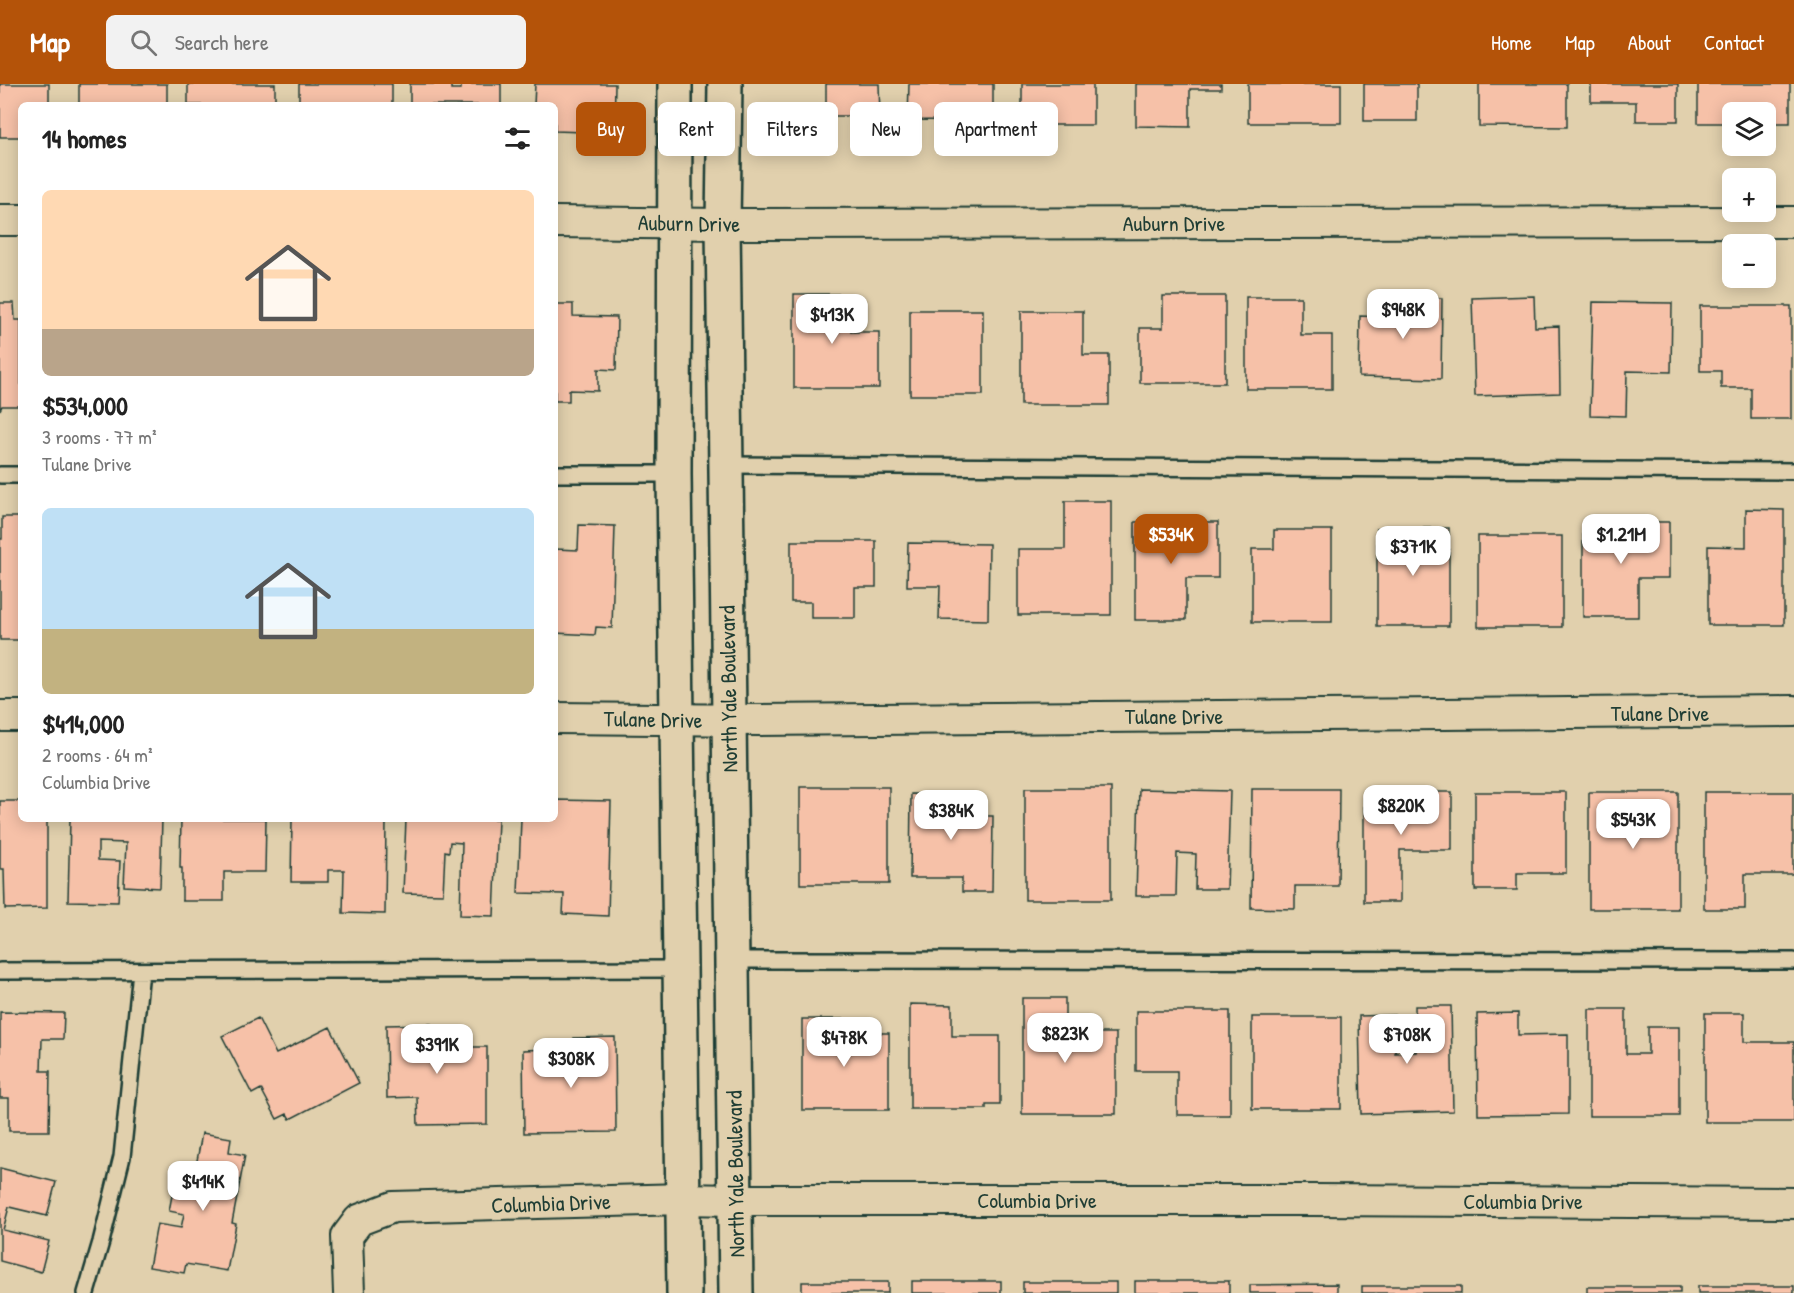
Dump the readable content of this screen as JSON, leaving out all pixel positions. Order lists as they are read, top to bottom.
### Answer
{
  "streets": {
    "street": [
      "Auburn Drive",
      "North Yale Boulevard",
      "Tulane Drive",
      "Columbia Drive"
    ]
  },
  "crossings": [
    ["Auburn Drive", "North Yale Boulevard"],
    ["North Yale Boulevard", "Tulane Drive"],
    ["North Yale Boulevard", "Columbia Drive"]
  ],
  "page": {
    "header": "Map",
    "search": "Search here",
    "nav": [
      "Home",
      "Map",
      "About",
      "Contact"
    ],
    "map_buttons": ["+", "−"],
    "chip": [
      "Buy",
      "Rent",
      "Filters",
      "New",
      "Apartment"
    ],
    "heading": "14 homes",
    "list": [
      {
        "name": "$534,000",
        "note": "3 rooms · 77 m² · Tulane Drive"
      },
      {
        "name": "$414,000",
        "note": "2 rooms · 64 m² · Columbia Drive"
      }
    ],
    "price": [
      "$948K",
      "$413K",
      "$534K",
      "$1.21M",
      "$371K",
      "$820K",
      "$384K",
      "$543K",
      "$823K",
      "$708K",
      "$478K",
      "$391K",
      "$308K",
      "$414K"
    ]
  }
}
